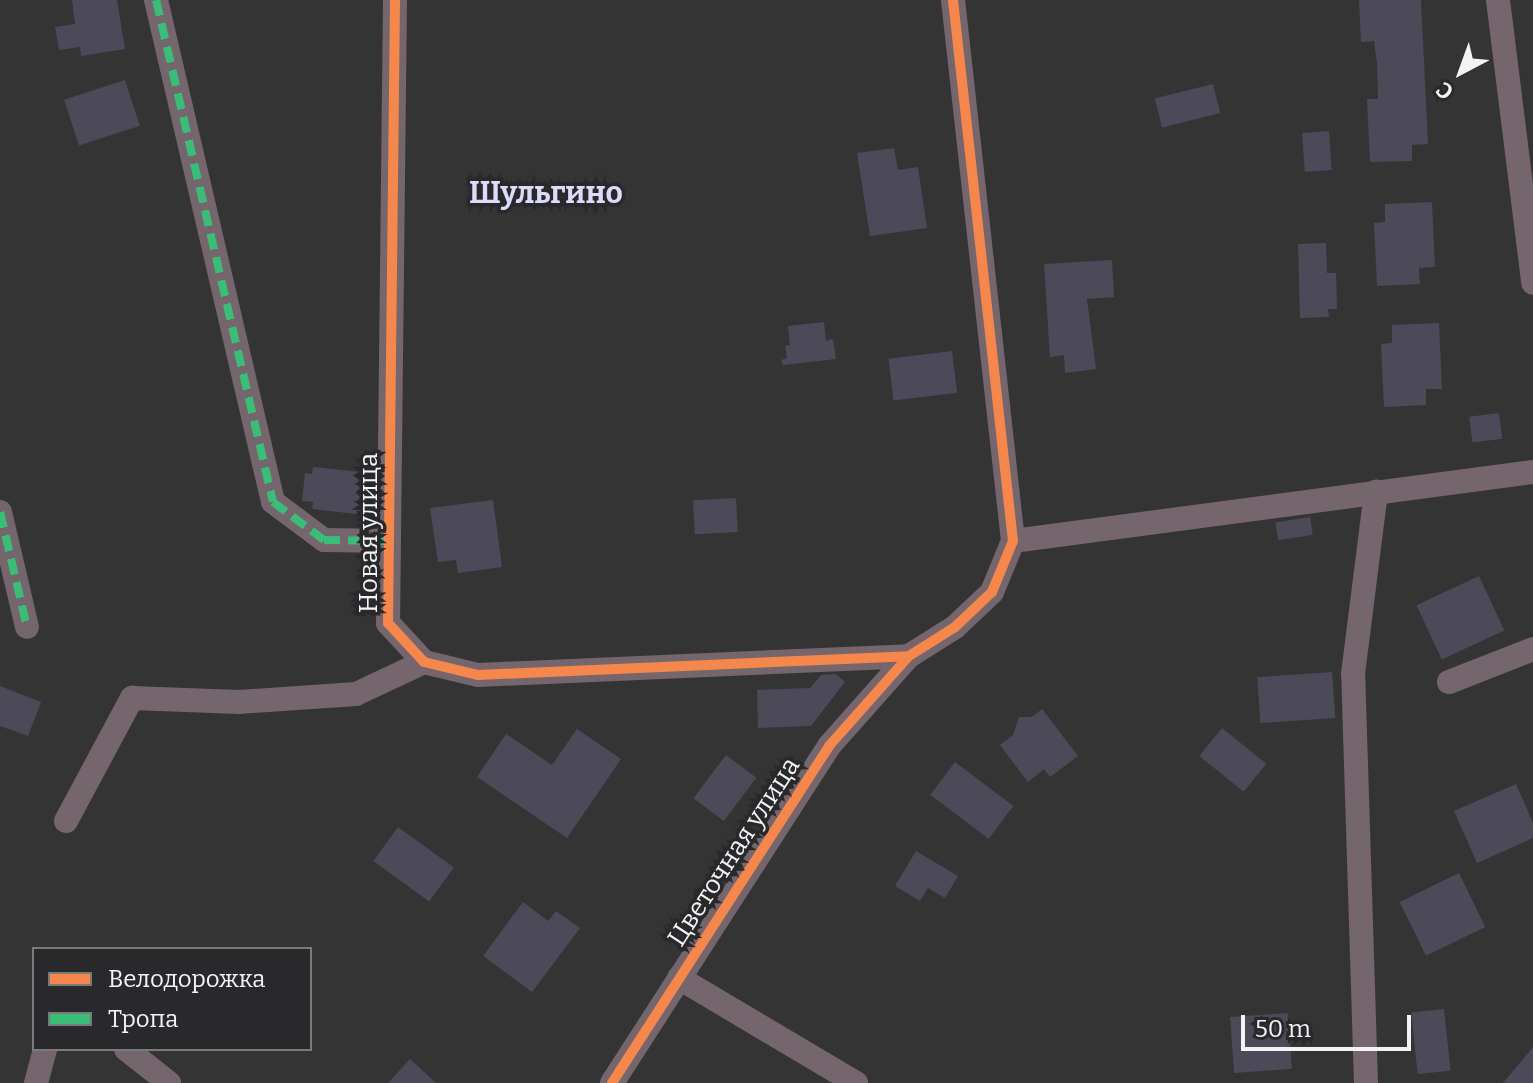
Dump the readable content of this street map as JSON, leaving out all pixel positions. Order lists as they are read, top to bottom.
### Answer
{
  "streets": {
    "street": ["Новая улица", "Цветочная улица"]
  },
  "districts": ["Шульгино"],
  "legend": ["Велодорожка", "Тропа"],
  "scale_bar": "50 m",
  "north": "bottom left"
}
